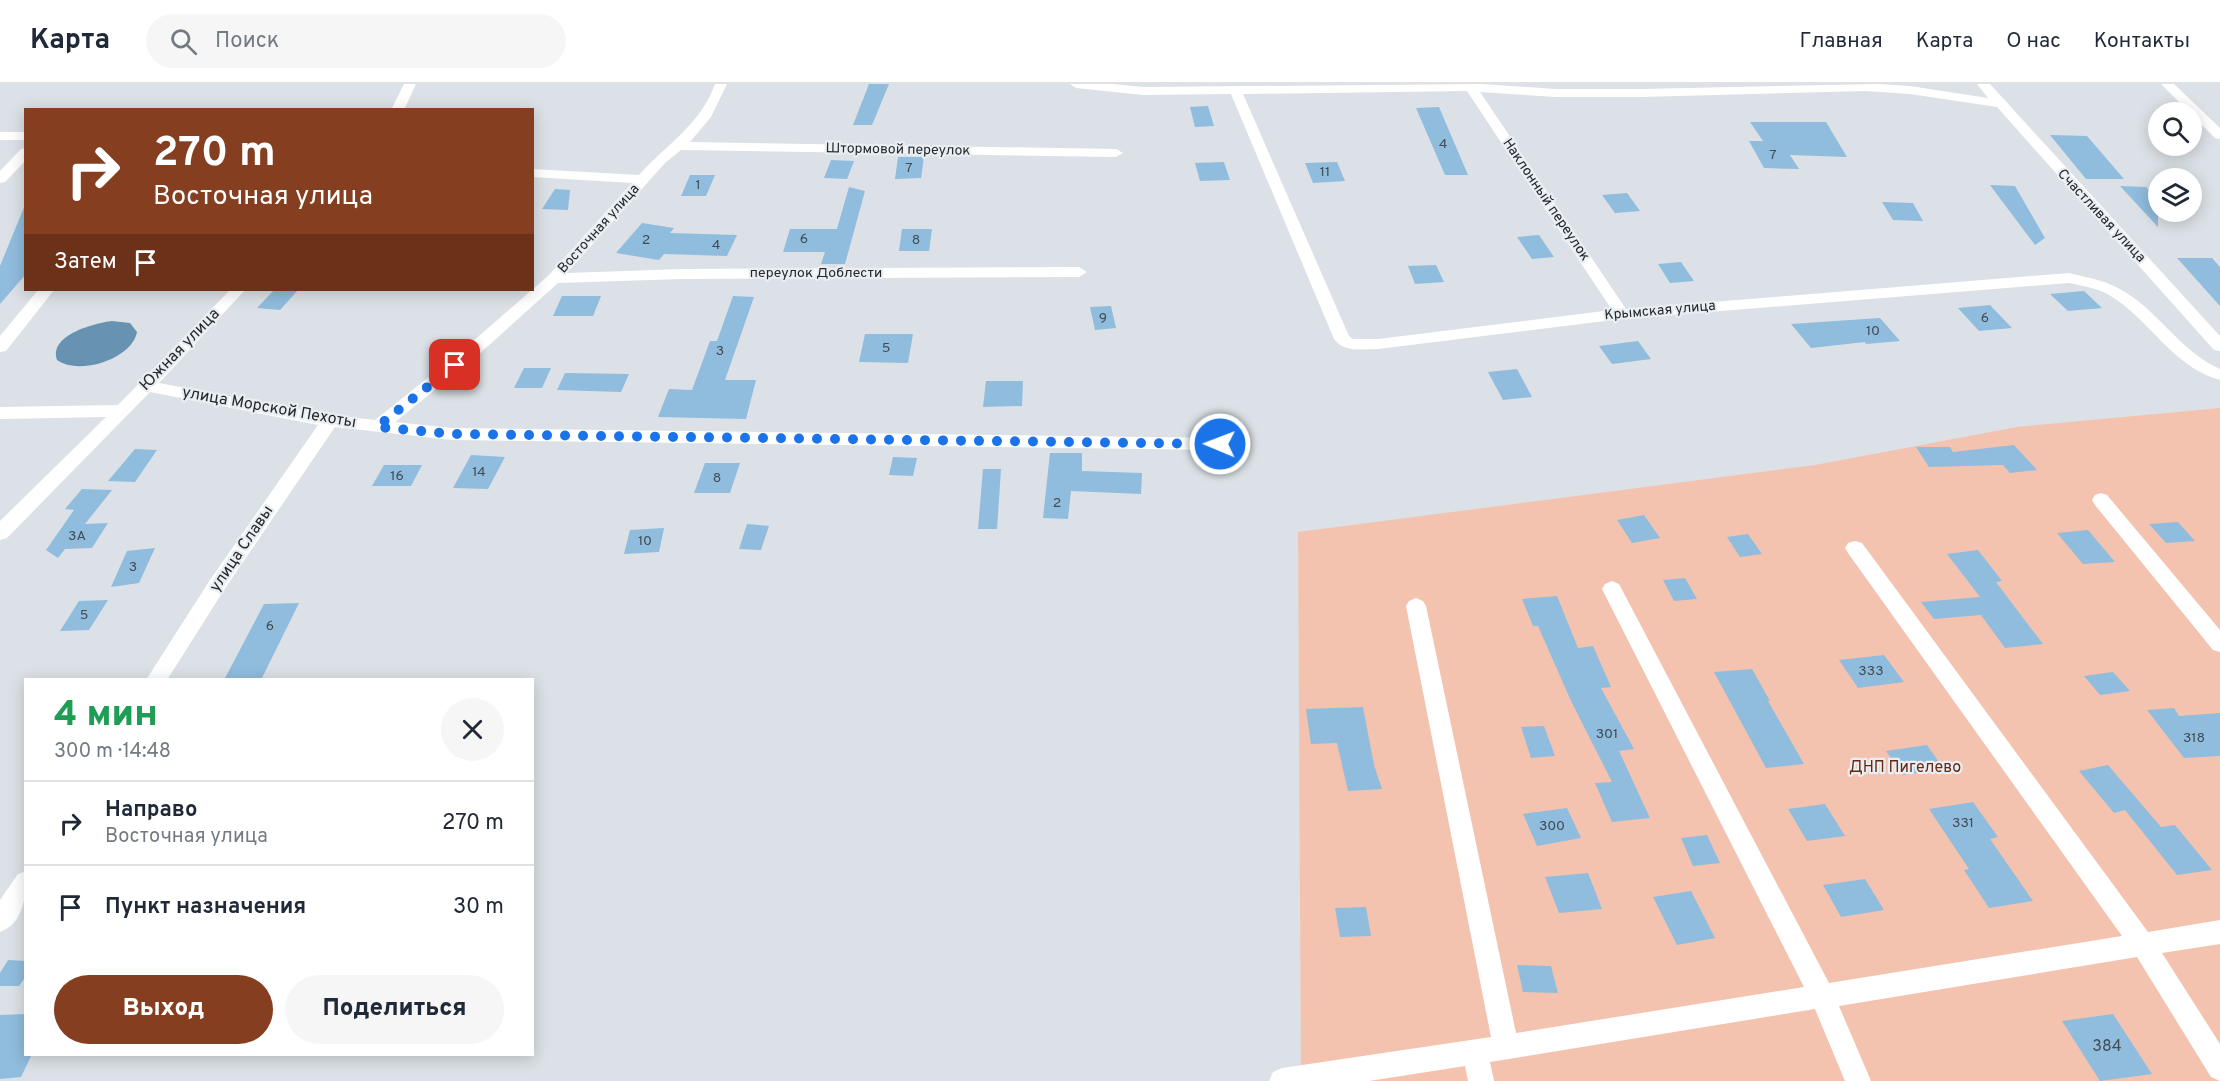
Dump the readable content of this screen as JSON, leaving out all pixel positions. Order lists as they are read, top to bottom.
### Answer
{
  "streets": {
    "street": [
      "Штормовой переулок",
      "Наклонный переулок",
      "Счастливая улица",
      "Восточная улица",
      "переулок Доблести",
      "Крымская улица",
      "Южная улица",
      "улица Морской Пехоты",
      "улица Славы"
    ]
  },
  "crossings": [
    ["Штормовой переулок", "Восточная улица"],
    ["Наклонный переулок", "Крымская улица"],
    ["Восточная улица", "переулок Доблести"],
    ["Восточная улица", "улица Морской Пехоты"],
    ["Южная улица", "улица Морской Пехоты"],
    ["улица Морской Пехоты", "улица Славы"]
  ],
  "parks": ["ДНП Пигелево"],
  "house_numbers": [
    "4",
    "7",
    "7",
    "11",
    "1",
    "6",
    "2",
    "8",
    "4",
    "9",
    "6",
    "10",
    "5",
    "3",
    "14",
    "16",
    "8",
    "2",
    "3А",
    "10",
    "3",
    "5",
    "6",
    "333",
    "301",
    "318",
    "331",
    "300",
    "384"
  ],
  "page": {
    "header": "Карта",
    "search": "Поиск",
    "nav": [
      "Главная",
      "Карта",
      "О нас",
      "Контакты"
    ],
    "turn": ["270 m", "Восточная улица"],
    "then": "Затем",
    "heading": ["4 мин", "300 m · 14:48"],
    "list": [
      {
        "name": "Направо",
        "note": "Восточная улица",
        "value": "270 m"
      },
      {
        "name": "Пункт назначения",
        "value": "30 m"
      }
    ],
    "buttons": ["Выход", "Поделиться"]
  }
}
